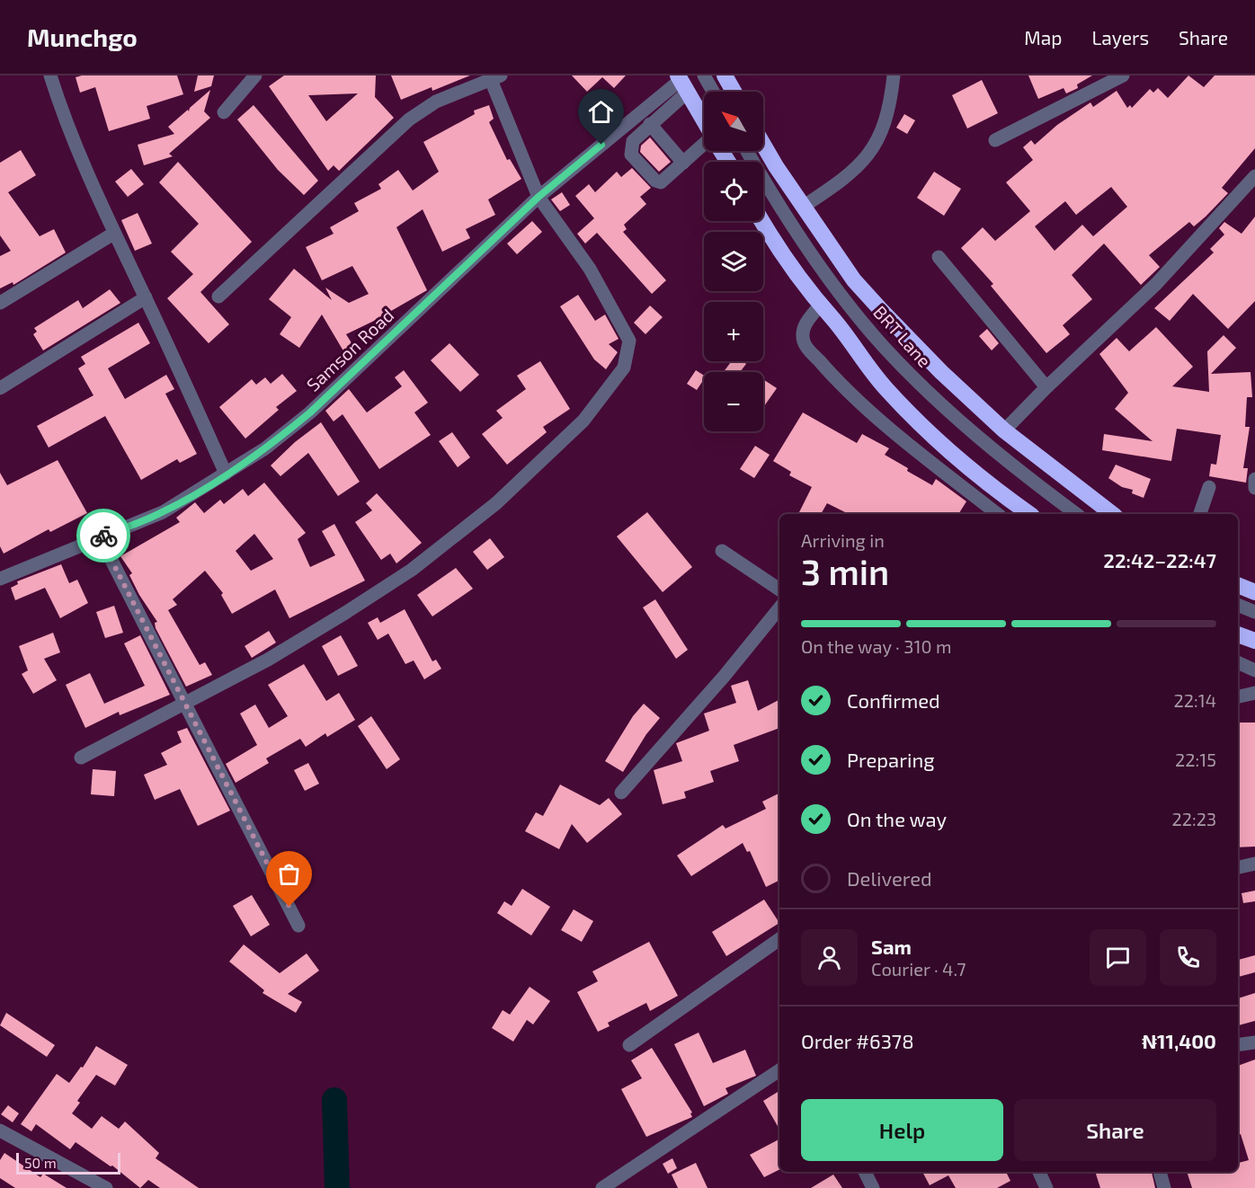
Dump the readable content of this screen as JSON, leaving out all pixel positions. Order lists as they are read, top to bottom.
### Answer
{
  "streets": {
    "street": ["BRT Lane", "Samson Road"]
  },
  "scale_bar": "50 m",
  "north": "top left",
  "page": {
    "header": "Munchgo",
    "nav": ["Map", "Layers", "Share"],
    "map_buttons": ["+", "−"],
    "heading": ["3 min", "Arriving in", "22:42–22:47"],
    "panel": [
      "Sam",
      "Courier · 4.7",
      "Order #6378",
      "₦11,400"
    ],
    "bar": "On the way · 310 m",
    "list": [
      ["Confirmed", "22:14"],
      ["Preparing", "22:15"],
      ["On the way", "22:23"],
      "Delivered"
    ],
    "buttons": ["Help", "Share"],
    "scale": "50 m"
  }
}
